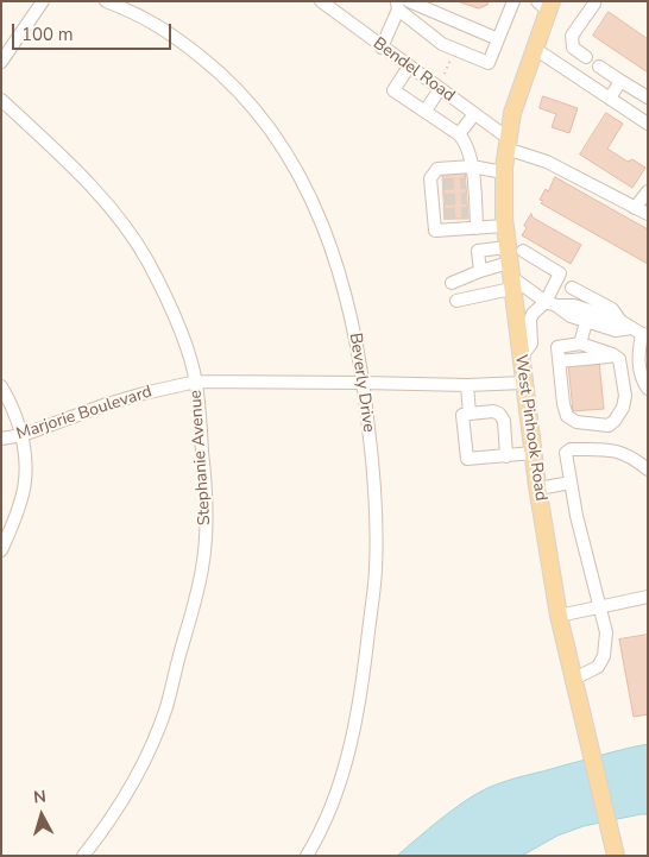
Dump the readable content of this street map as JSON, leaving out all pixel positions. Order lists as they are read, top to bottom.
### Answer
{
  "streets": {
    "main road": ["West Pinhook Road"],
    "street": [
      "Bendel Road",
      "Beverly Drive",
      "Marjorie Boulevard",
      "Stephanie Avenue"
    ]
  },
  "crossings": [
    ["Bendel Road", "West Pinhook Road"],
    ["Beverly Drive", "Marjorie Boulevard"],
    ["Marjorie Boulevard", "West Pinhook Road"],
    ["Marjorie Boulevard", "Stephanie Avenue"]
  ],
  "scale_bar": "100 m",
  "north": "top"
}
